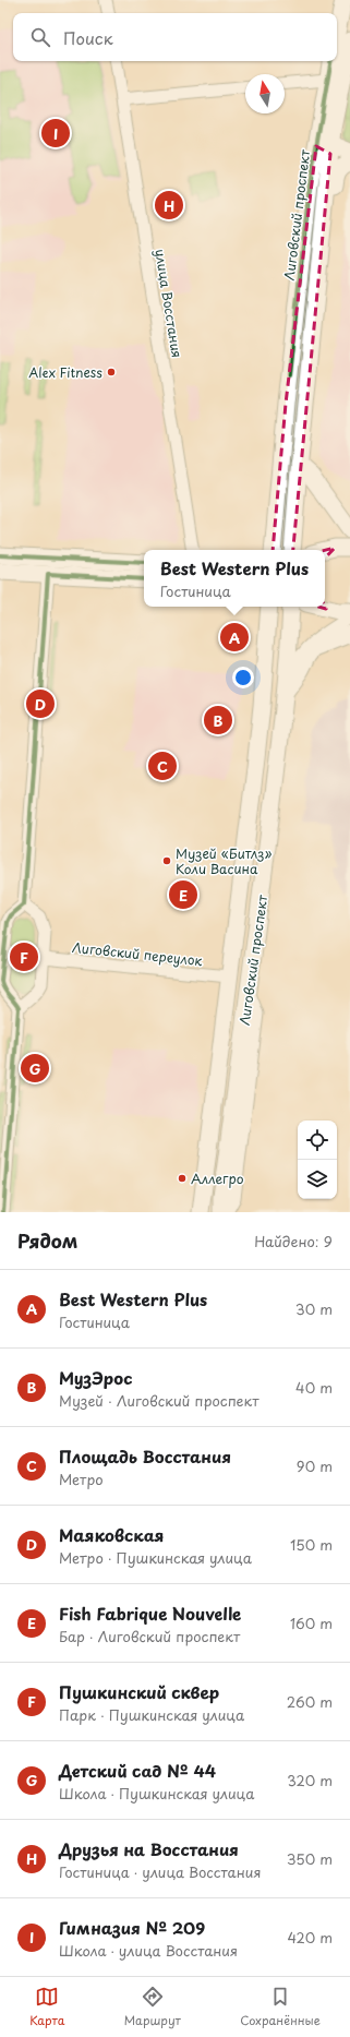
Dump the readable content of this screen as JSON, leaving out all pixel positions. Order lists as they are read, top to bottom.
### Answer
{
  "streets": {
    "main road": ["Лиговский проспект"],
    "street": ["улица Восстания", "Лиговский переулок"]
  },
  "crossings": [
    ["Лиговский проспект", "Лиговский переулок"]
  ],
  "places": ["Alex Fitness", "Музей «Битлз» Коли Васина", "Аллегро"],
  "north": "top",
  "page": {
    "search": "Поиск",
    "pins": [
      "I",
      "H",
      "A",
      "D",
      "B",
      "C",
      "E",
      "F",
      "G"
    ],
    "popup": ["Best Western Plus", "Гостиница"],
    "heading": ["Рядом", "Найдено: 9"],
    "list": [
      {
        "mark": "A",
        "name": "Best Western Plus",
        "note": "Гостиница",
        "value": "30 m"
      },
      {
        "mark": "B",
        "name": "МузЭрос",
        "note": "Музей · Лиговский проспект",
        "value": "40 m"
      },
      {
        "mark": "C",
        "name": "Площадь Восстания",
        "note": "Метро",
        "value": "90 m"
      },
      {
        "mark": "D",
        "name": "Маяковская",
        "note": "Метро · Пушкинская улица",
        "value": "150 m"
      },
      {
        "mark": "E",
        "name": "Fish Fabrique Nouvelle",
        "note": "Бар · Лиговский проспект",
        "value": "160 m"
      },
      {
        "mark": "F",
        "name": "Пушкинский сквер",
        "note": "Парк · Пушкинская улица",
        "value": "260 m"
      },
      {
        "mark": "G",
        "name": "Детский сад № 44",
        "note": "Школа · Пушкинская улица",
        "value": "320 m"
      },
      {
        "mark": "H",
        "name": "Друзья на Восстания",
        "note": "Гостиница · улица Восстания",
        "value": "350 m"
      },
      {
        "mark": "I",
        "name": "Гимназия № 209",
        "note": "Школа · улица Восстания",
        "value": "420 m"
      }
    ],
    "nav": ["Карта", "Маршрут", "Сохранённые"]
  }
}
